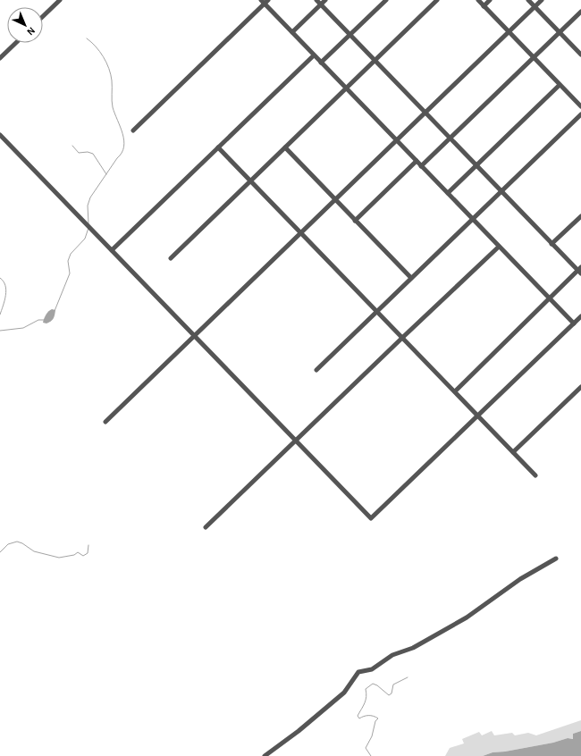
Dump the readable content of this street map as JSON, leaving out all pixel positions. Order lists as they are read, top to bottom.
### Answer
{
  "north": "bottom right"
}
